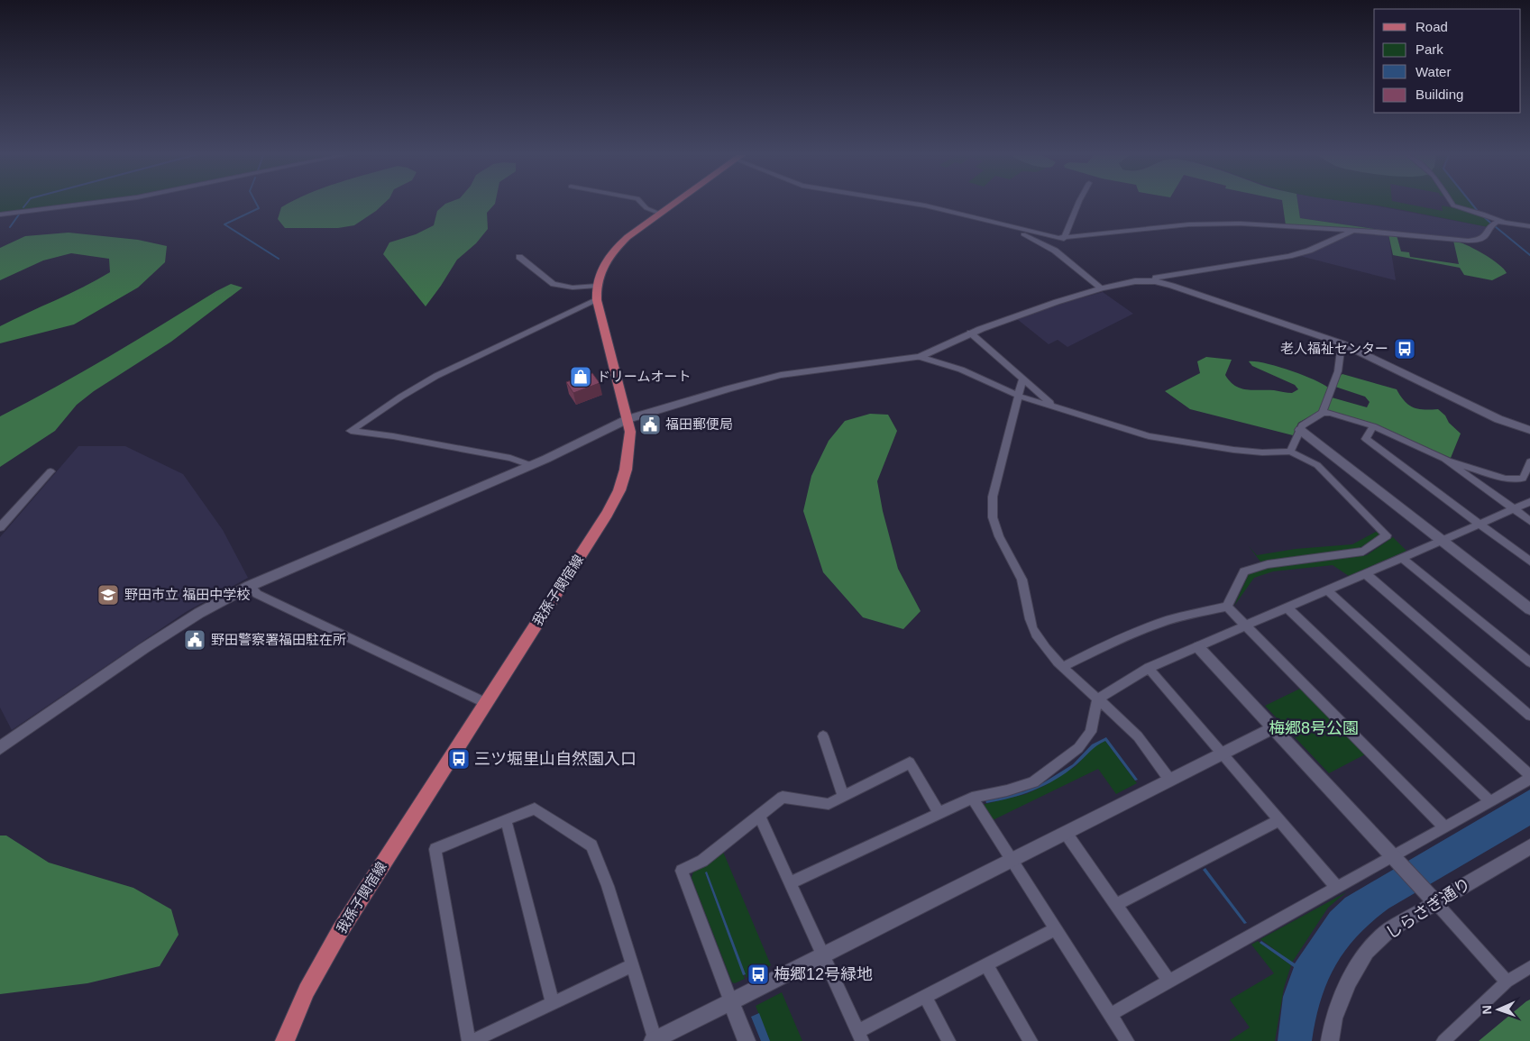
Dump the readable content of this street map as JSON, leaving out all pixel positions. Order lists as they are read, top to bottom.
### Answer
{
  "streets": {
    "main road": ["我孫子関宿線"],
    "street": ["しらさぎ通り"]
  },
  "parks": ["梅郷8号公園"],
  "places": {
    "bus stop": ["老人福祉センター", "三ツ堀里山自然園入口", "梅郷12号緑地"],
    "shop": ["ドリームオート"],
    "public building": ["福田郵便局", "野田警察署福田駐在所"],
    "school or university": ["野田市立 福田中学校"]
  },
  "legend": [
    "Road",
    "Park",
    "Water",
    "Building"
  ],
  "north": "left"
}
